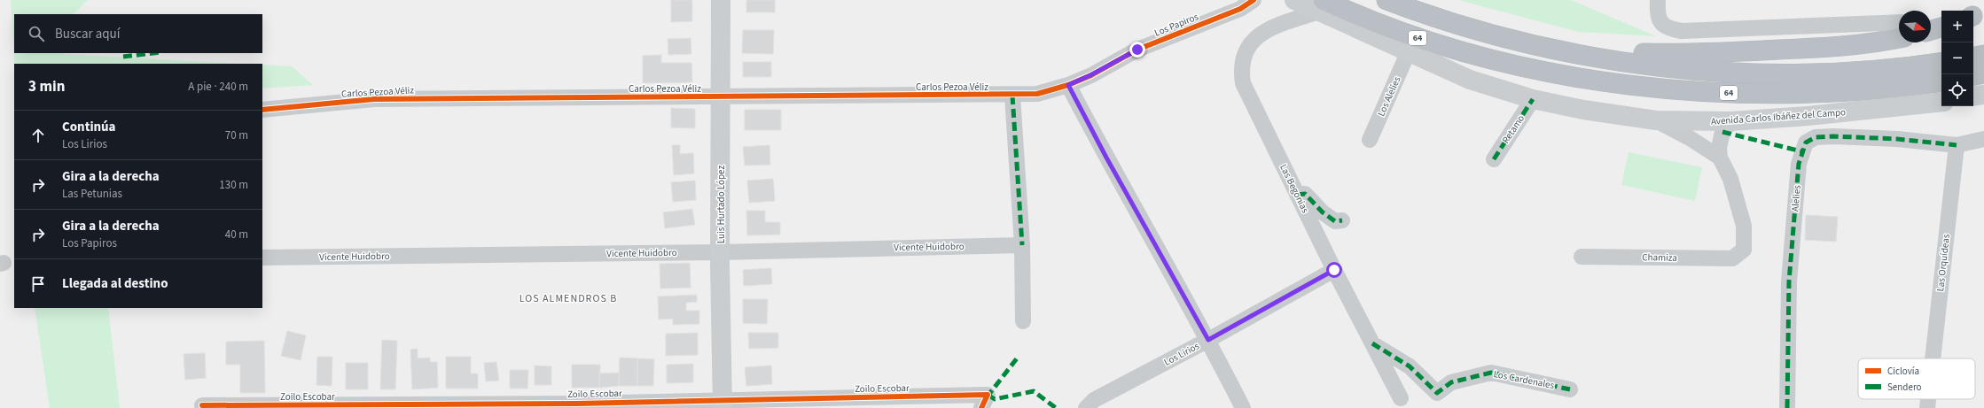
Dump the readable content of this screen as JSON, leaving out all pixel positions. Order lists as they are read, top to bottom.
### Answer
{
  "streets": {
    "highway": ["64", "Avenida Carlos Ibáñez del Campo"],
    "main road": ["Luis Hurtado López"],
    "street": [
      "Los Papiros",
      "Carlos Pezoa Véliz",
      "Los Alelies",
      "Retamo",
      "Las Begonias",
      "Alelies",
      "Vicente Huidobro",
      "Chamiza",
      "Las Orquídeas",
      "Los Lirios",
      "Los Cardenales",
      "Zoilo Escobar"
    ]
  },
  "crossings": [
    ["Los Papiros", "Carlos Pezoa Véliz"],
    ["Carlos Pezoa Véliz", "Luis Hurtado López"],
    ["Los Alelies", "Avenida Carlos Ibáñez del Campo"],
    ["Avenida Carlos Ibáñez del Campo", "Retamo"],
    ["Avenida Carlos Ibáñez del Campo", "Las Begonias"],
    ["Las Begonias", "Los Lirios"],
    ["Las Begonias", "Los Cardenales"],
    ["Alelies", "Las Orquídeas"],
    ["Luis Hurtado López", "Vicente Huidobro"],
    ["Luis Hurtado López", "Zoilo Escobar"]
  ],
  "districts": ["LOS ALMENDROS B"],
  "legend": ["Ciclovía", "Sendero"],
  "north": "right",
  "page": {
    "map_buttons": ["+", "−"],
    "search": "Buscar aquí",
    "heading": ["3 min", "A pie · 240 m"],
    "list": [
      ["Continúa", "Los Lirios", "70 m"],
      ["Gira a la derecha", "Las Petunias", "130 m"],
      ["Gira a la derecha", "Los Papiros", "40 m"],
      "Llegada al destino"
    ]
  }
}
